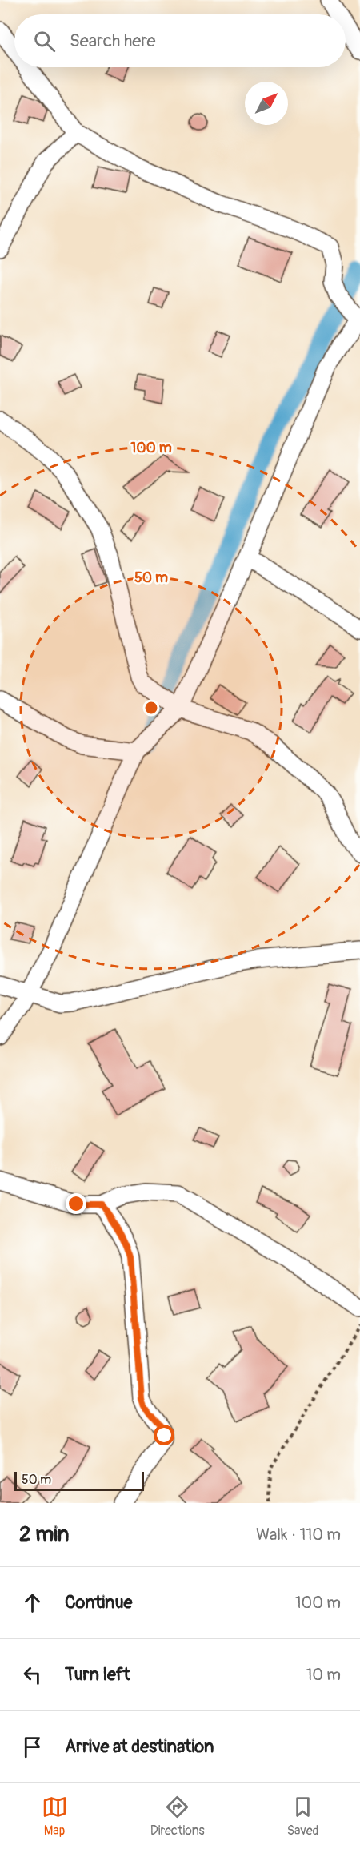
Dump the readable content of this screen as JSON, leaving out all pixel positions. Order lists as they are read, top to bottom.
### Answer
{
  "scale_bar": "50 m",
  "north": "top right",
  "page": {
    "search": "Search here",
    "scale": "50 m",
    "heading": ["2 min", "Walk · 110 m"],
    "list": [
      ["Continue", "100 m"],
      ["Turn left", "10 m"],
      "Arrive at destination"
    ],
    "nav": ["Map", "Directions", "Saved"]
  },
  "rings": ["100 m", "50 m"]
}
